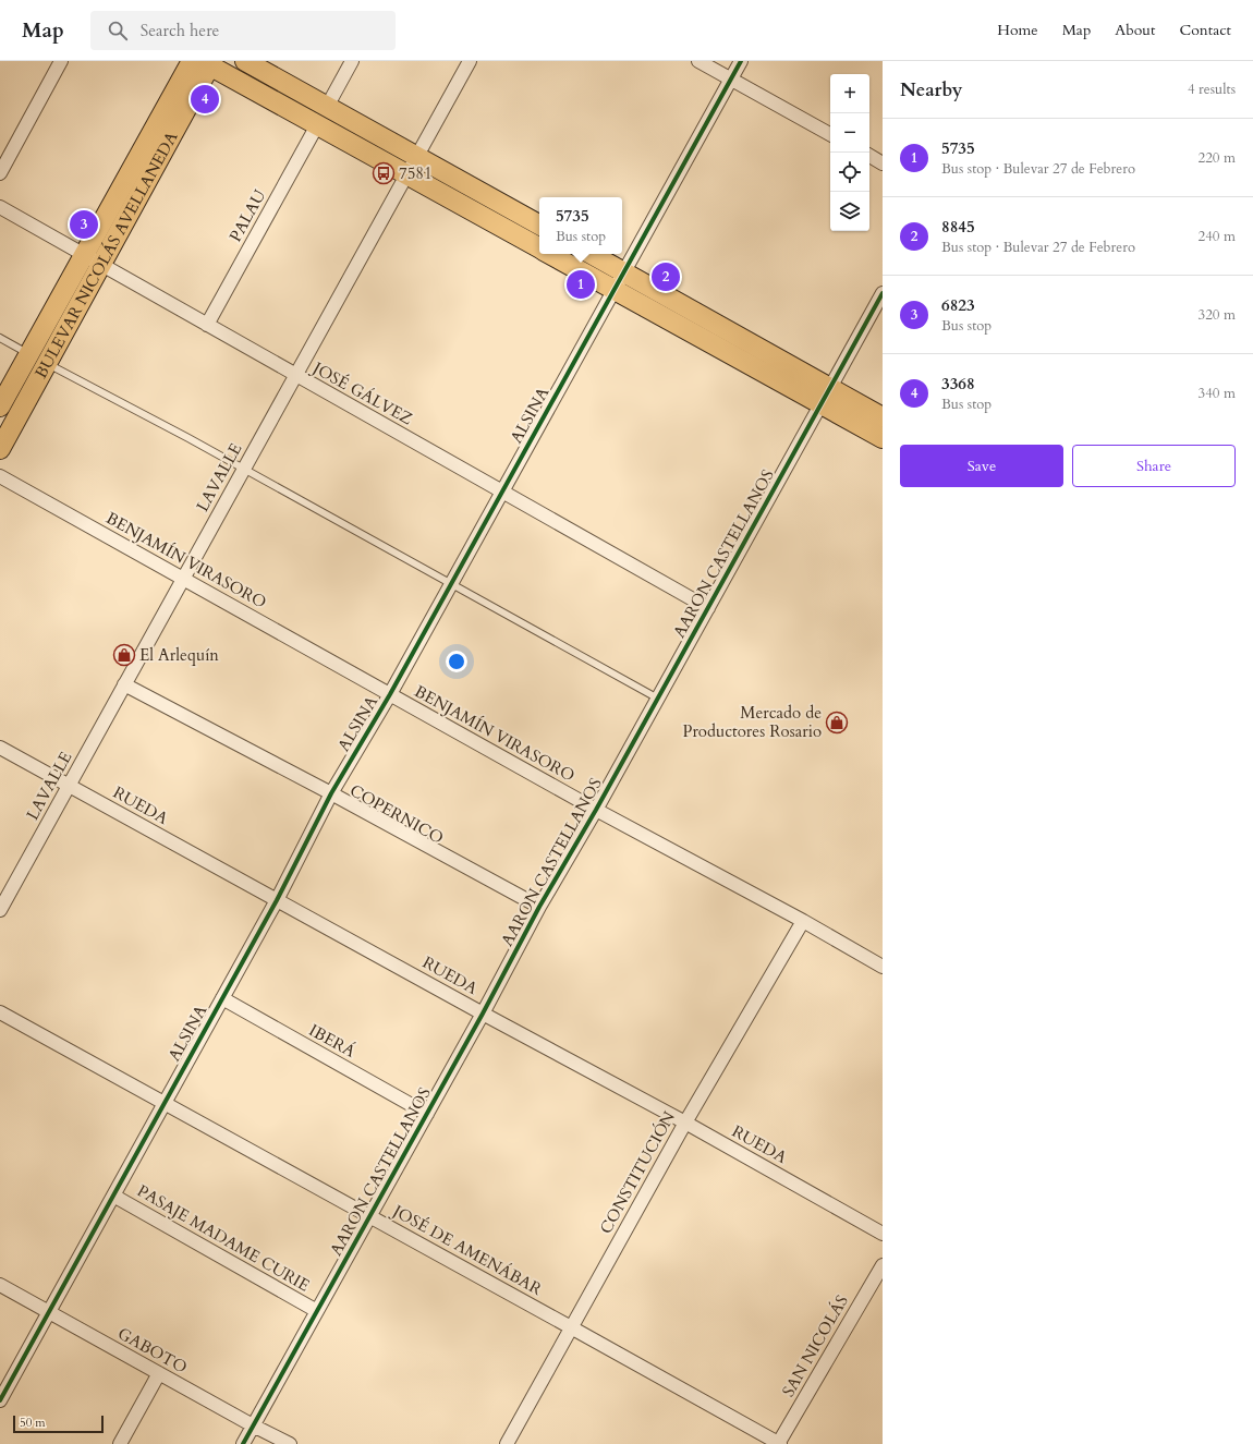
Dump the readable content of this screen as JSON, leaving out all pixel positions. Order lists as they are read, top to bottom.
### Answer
{
  "streets": {
    "main road": ["BULEVAR NICOLÁS AVELLANEDA"],
    "street": [
      "PALAU",
      "JOSÉ GÁLVEZ",
      "ALSINA",
      "LAVALLE",
      "AARON CASTELLANOS",
      "BENJAMÍN VIRASORO",
      "RUEDA",
      "COPERNICO",
      "IBERÁ",
      "CONSTITUCIÓN",
      "PASAJE MADAME CURIE",
      "JOSÉ DE AMENÁBAR",
      "SAN NICOLÁS",
      "GABOTO"
    ]
  },
  "crossings": [
    ["PALAU", "JOSÉ GÁLVEZ"],
    ["BULEVAR NICOLÁS AVELLANEDA", "JOSÉ GÁLVEZ"],
    ["JOSÉ GÁLVEZ", "ALSINA"],
    ["JOSÉ GÁLVEZ", "LAVALLE"],
    ["JOSÉ GÁLVEZ", "AARON CASTELLANOS"],
    ["ALSINA", "BENJAMÍN VIRASORO"],
    ["ALSINA", "RUEDA"],
    ["ALSINA", "COPERNICO"],
    ["ALSINA", "IBERÁ"],
    ["ALSINA", "PASAJE MADAME CURIE"],
    ["ALSINA", "JOSÉ DE AMENÁBAR"],
    ["ALSINA", "GABOTO"],
    ["LAVALLE", "BENJAMÍN VIRASORO"],
    ["LAVALLE", "RUEDA"],
    ["LAVALLE", "COPERNICO"],
    ["AARON CASTELLANOS", "BENJAMÍN VIRASORO"],
    ["AARON CASTELLANOS", "RUEDA"],
    ["AARON CASTELLANOS", "COPERNICO"],
    ["AARON CASTELLANOS", "IBERÁ"],
    ["AARON CASTELLANOS", "PASAJE MADAME CURIE"],
    ["AARON CASTELLANOS", "JOSÉ DE AMENÁBAR"],
    ["AARON CASTELLANOS", "GABOTO"],
    ["BENJAMÍN VIRASORO", "CONSTITUCIÓN"],
    ["RUEDA", "CONSTITUCIÓN"],
    ["CONSTITUCIÓN", "JOSÉ DE AMENÁBAR"],
    ["JOSÉ DE AMENÁBAR", "SAN NICOLÁS"]
  ],
  "places": {
    "bus stop": ["7581"],
    "shop": ["El Arlequín", "Mercado de Productores Rosario"]
  },
  "scale_bar": "50 m",
  "page": {
    "header": "Map",
    "search": "Search here",
    "nav": [
      "Home",
      "Map",
      "About",
      "Contact"
    ],
    "heading": ["Nearby", "4 results"],
    "map_buttons": ["+", "−"],
    "pins": [
      "4",
      "3",
      "2",
      "1"
    ],
    "list": [
      {
        "mark": "1",
        "name": "5735",
        "note": "Bus stop · Bulevar 27 de Febrero",
        "value": "220 m"
      },
      {
        "mark": "2",
        "name": "8845",
        "note": "Bus stop · Bulevar 27 de Febrero",
        "value": "240 m"
      },
      {
        "mark": "3",
        "name": "6823",
        "note": "Bus stop",
        "value": "320 m"
      },
      {
        "mark": "4",
        "name": "3368",
        "note": "Bus stop",
        "value": "340 m"
      }
    ],
    "popup": ["5735", "Bus stop"],
    "buttons": ["Save", "Share"],
    "scale": "50 m"
  }
}
